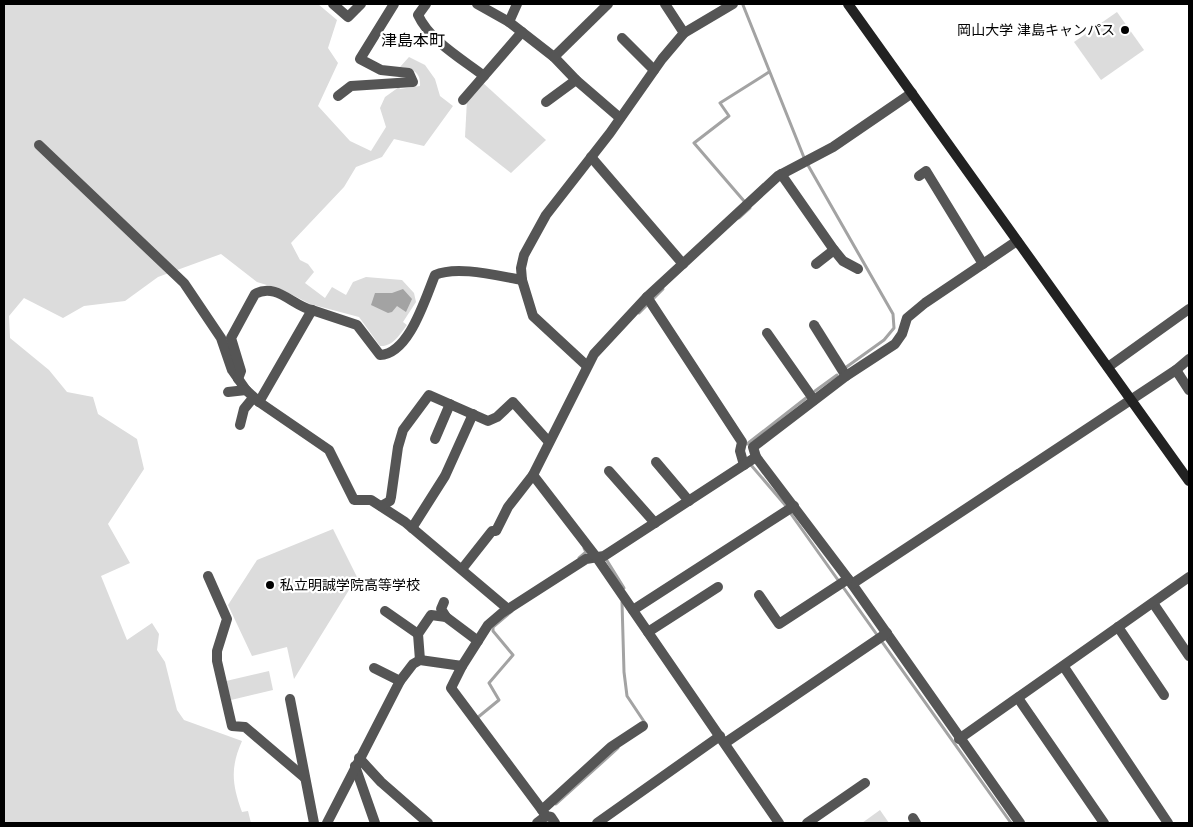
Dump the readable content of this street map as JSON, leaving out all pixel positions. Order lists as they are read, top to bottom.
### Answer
{
  "districts": ["津島本町"],
  "places": ["岡山大学 津島キャンパス", "私立明誠学院高等学校"]
}
